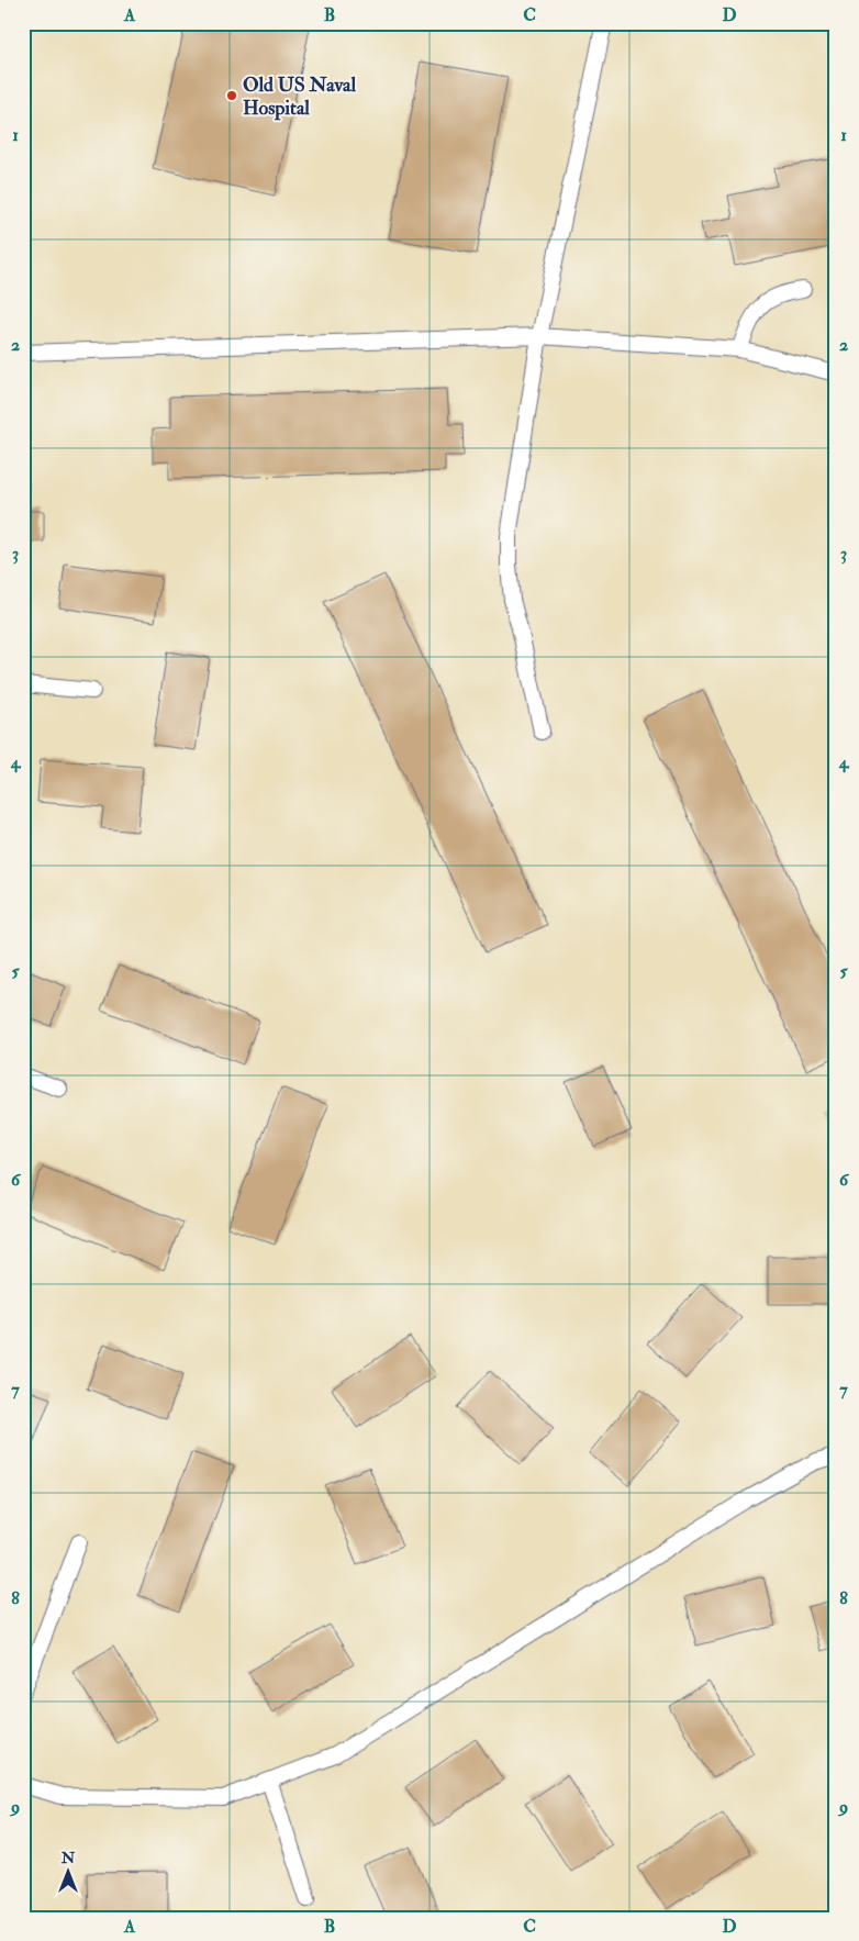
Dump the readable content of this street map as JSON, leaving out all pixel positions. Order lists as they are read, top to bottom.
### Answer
{
  "places": ["Old US Naval Hospital"],
  "north": "top",
  "grid": {
    "columns": [
      "A",
      "B",
      "C",
      "D"
    ],
    "rows": [
      "1",
      "2",
      "3",
      "4",
      "5",
      "6",
      "7",
      "8",
      "9"
    ]
  }
}
